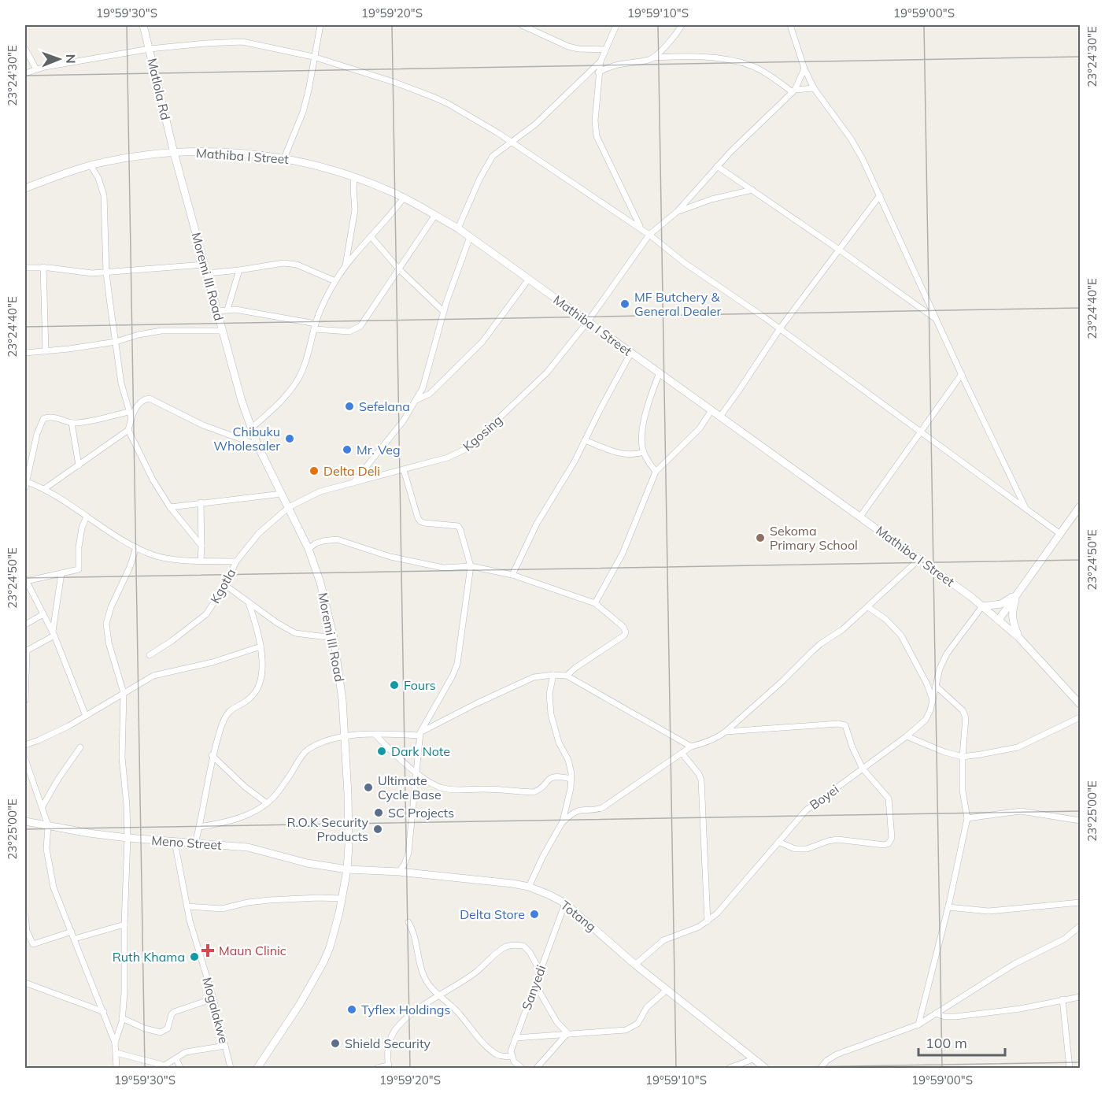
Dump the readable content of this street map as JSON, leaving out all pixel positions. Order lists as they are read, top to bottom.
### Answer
{
  "streets": {
    "street": [
      "Matlola Rd",
      "Mathiba I Street",
      "Moremi III Road",
      "Kgosing",
      "Kgotla",
      "Boyei",
      "Meno Street",
      "Totang",
      "Sanyedi",
      "Mogalakwe"
    ]
  },
  "crossings": [
    ["Matlola Rd", "Mathiba I Street"],
    ["Matlola Rd", "Moremi III Road"],
    ["Mathiba I Street", "Moremi III Road"],
    ["Mathiba I Street", "Kgosing"],
    ["Mathiba I Street", "Boyei"],
    ["Moremi III Road", "Kgosing"],
    ["Moremi III Road", "Kgotla"],
    ["Moremi III Road", "Meno Street"],
    ["Moremi III Road", "Totang"],
    ["Kgosing", "Kgotla"],
    ["Boyei", "Totang"],
    ["Meno Street", "Totang"],
    ["Meno Street", "Mogalakwe"],
    ["Totang", "Sanyedi"]
  ],
  "places": {
    "other": [
      "MF Butchery & General Dealer",
      "Sefelana",
      "Chibuku Wholesaler",
      "Mr. Veg",
      "Delta Deli",
      "Sekoma Primary School",
      "Fours",
      "Dark Note",
      "Ultimate Cycle Base",
      "SC Projects",
      "R.O.K Security Products",
      "Delta Store",
      "Ruth Khama",
      "Tyflex Holdings",
      "Shield Security"
    ],
    "health": ["Maun Clinic"]
  },
  "scale_bar": "100 m",
  "north": "right",
  "coordinates": [
    "19°59'30\"S",
    "19°59'20\"S",
    "19°59'10\"S",
    "19°59'00\"S",
    "23°24'30\"E",
    "23°24'40\"E",
    "23°24'50\"E",
    "23°25'00\"E"
  ]
}
